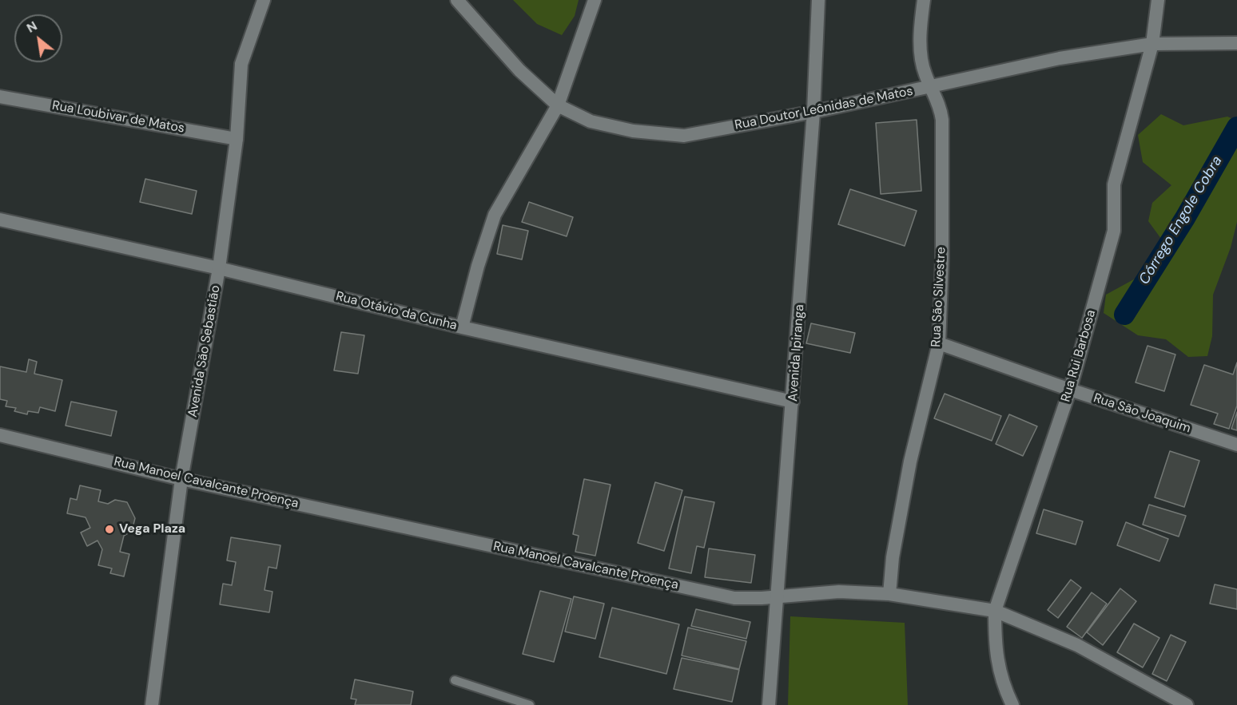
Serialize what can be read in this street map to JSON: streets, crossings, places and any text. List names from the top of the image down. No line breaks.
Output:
{"streets":{"street":["Rua Doutor Leônidas de Matos","Rua Loubivar de Matos","Rua São Silvestre","Rua Otávio da Cunha","Avenida São Sebastião","Avenida Ipiranga","Rua Rui Barbosa","Rua São Joaquim","Rua Manoel Cavalcante Proença"]},"crossings":[["Rua Doutor Leônidas de Matos","Rua São Silvestre"],["Rua Doutor Leônidas de Matos","Avenida Ipiranga"],["Rua Doutor Leônidas de Matos","Rua Rui Barbosa"],["Rua Loubivar de Matos","Avenida São Sebastião"],["Rua São Silvestre","Rua São Joaquim"],["Rua São Silvestre","Rua Manoel Cavalcante Proença"],["Rua Otávio da Cunha","Avenida São Sebastião"],["Rua Otávio da Cunha","Avenida Ipiranga"],["Avenida São Sebastião","Rua Manoel Cavalcante Proença"],["Avenida Ipiranga","Rua Manoel Cavalcante Proença"],["Rua Rui Barbosa","Rua São Joaquim"],["Rua Rui Barbosa","Rua Manoel Cavalcante Proença"]],"water":["Córrego Engole Cobra"],"places":["Vega Plaza"],"north":"top left"}
